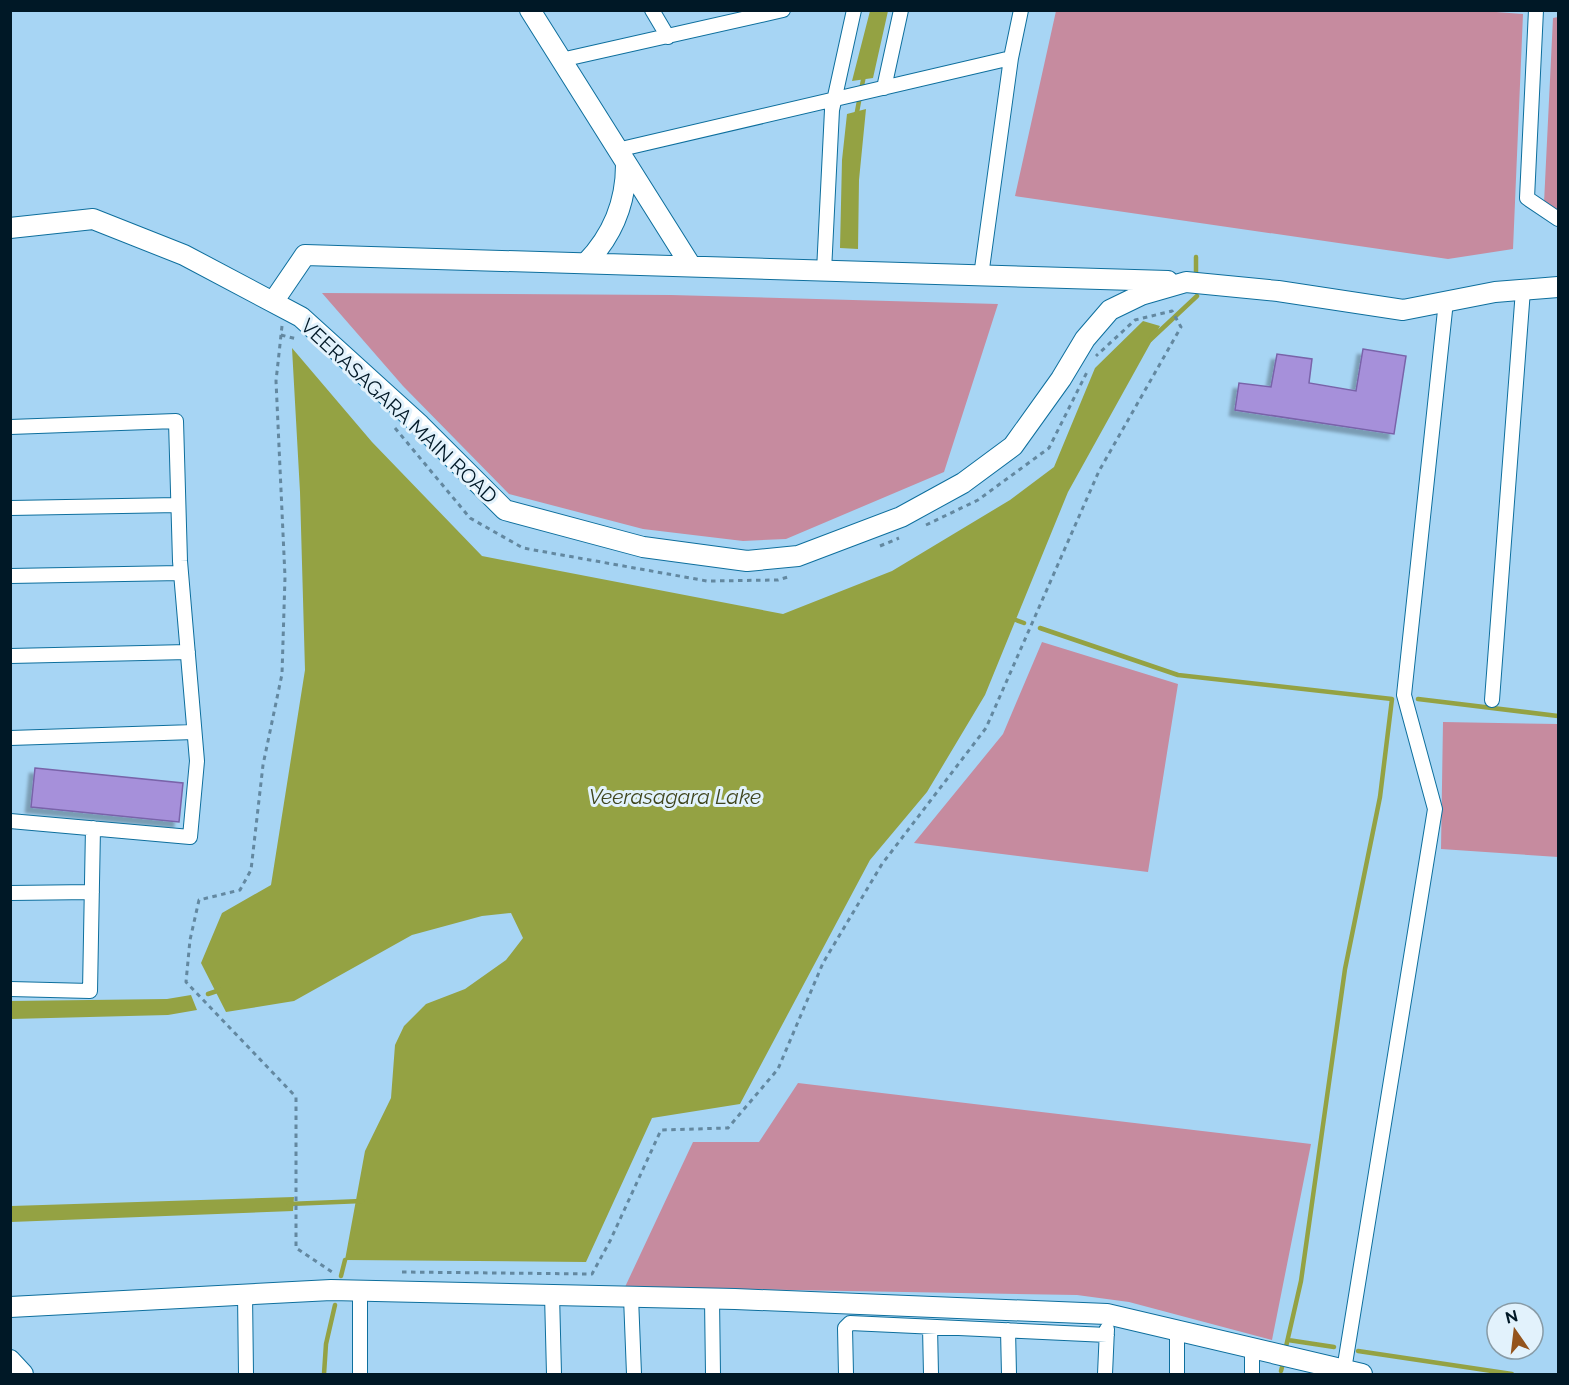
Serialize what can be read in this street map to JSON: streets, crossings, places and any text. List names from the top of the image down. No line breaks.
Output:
{"streets":{"street":["VEERASAGARA MAIN ROAD"]},"water":["Veerasagara Lake"],"north":"top"}
